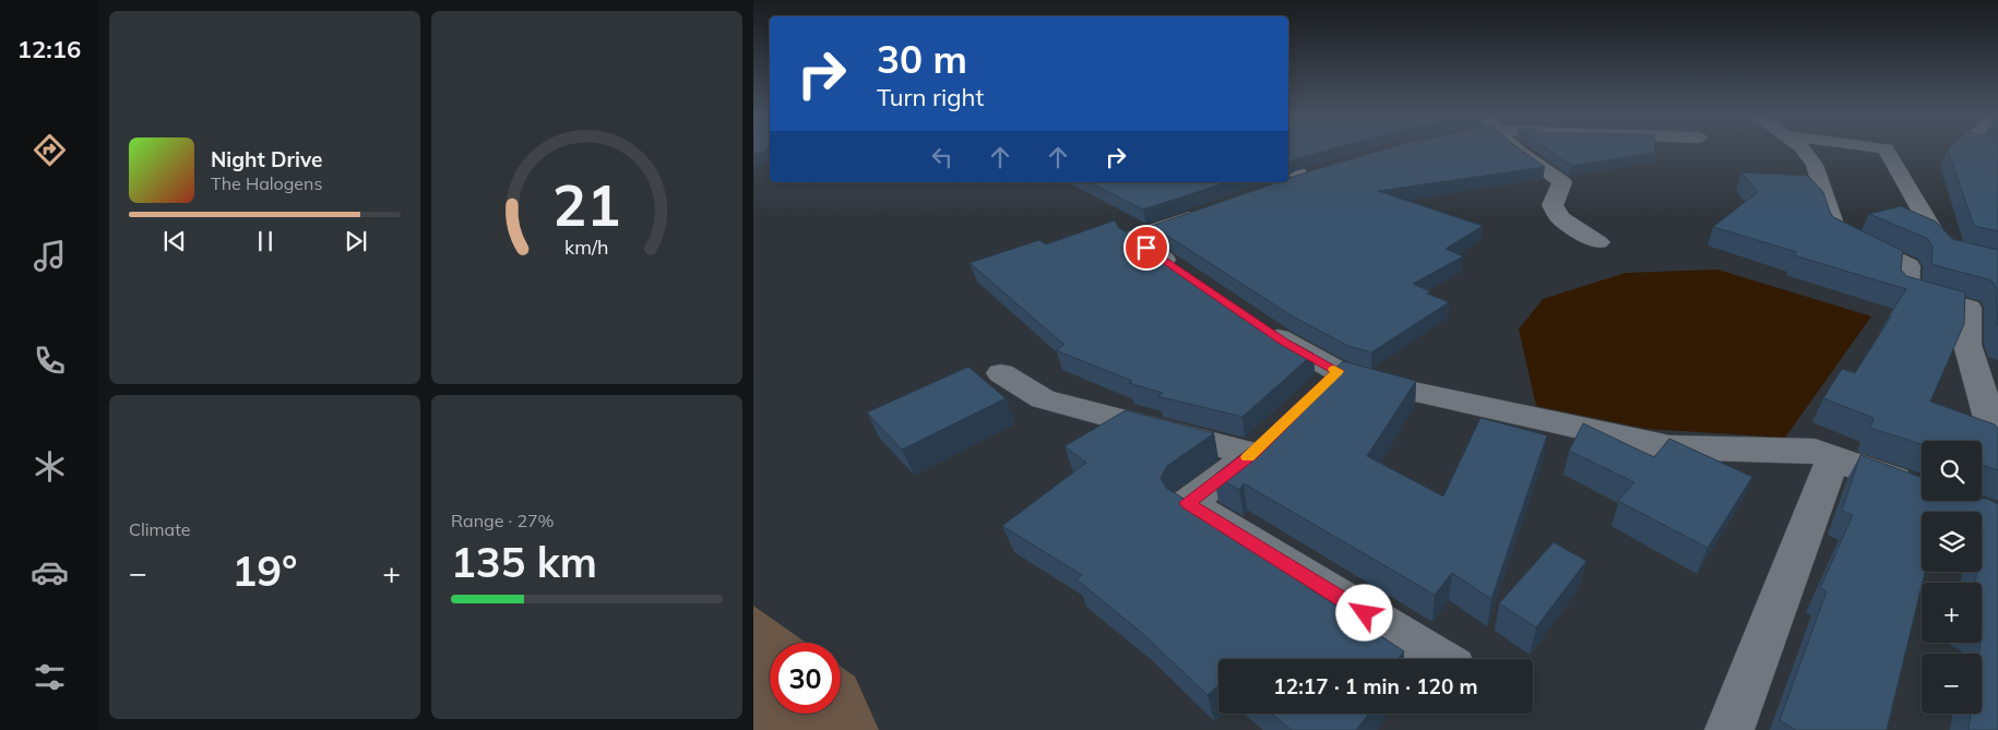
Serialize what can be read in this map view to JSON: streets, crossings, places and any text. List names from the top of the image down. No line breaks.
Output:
{"page":{"tabs":"12:16","turn":["30 m","Turn right"],"song":["Night Drive","The Halogens"],"tile":["Climate",["Range · 27%","135 km"]],"map_buttons":["+","−"],"heat":["−","19°","+"],"limit":"30","trip":"12:17 · 1 min · 120 m","gauge":["21","km/h"]}}
